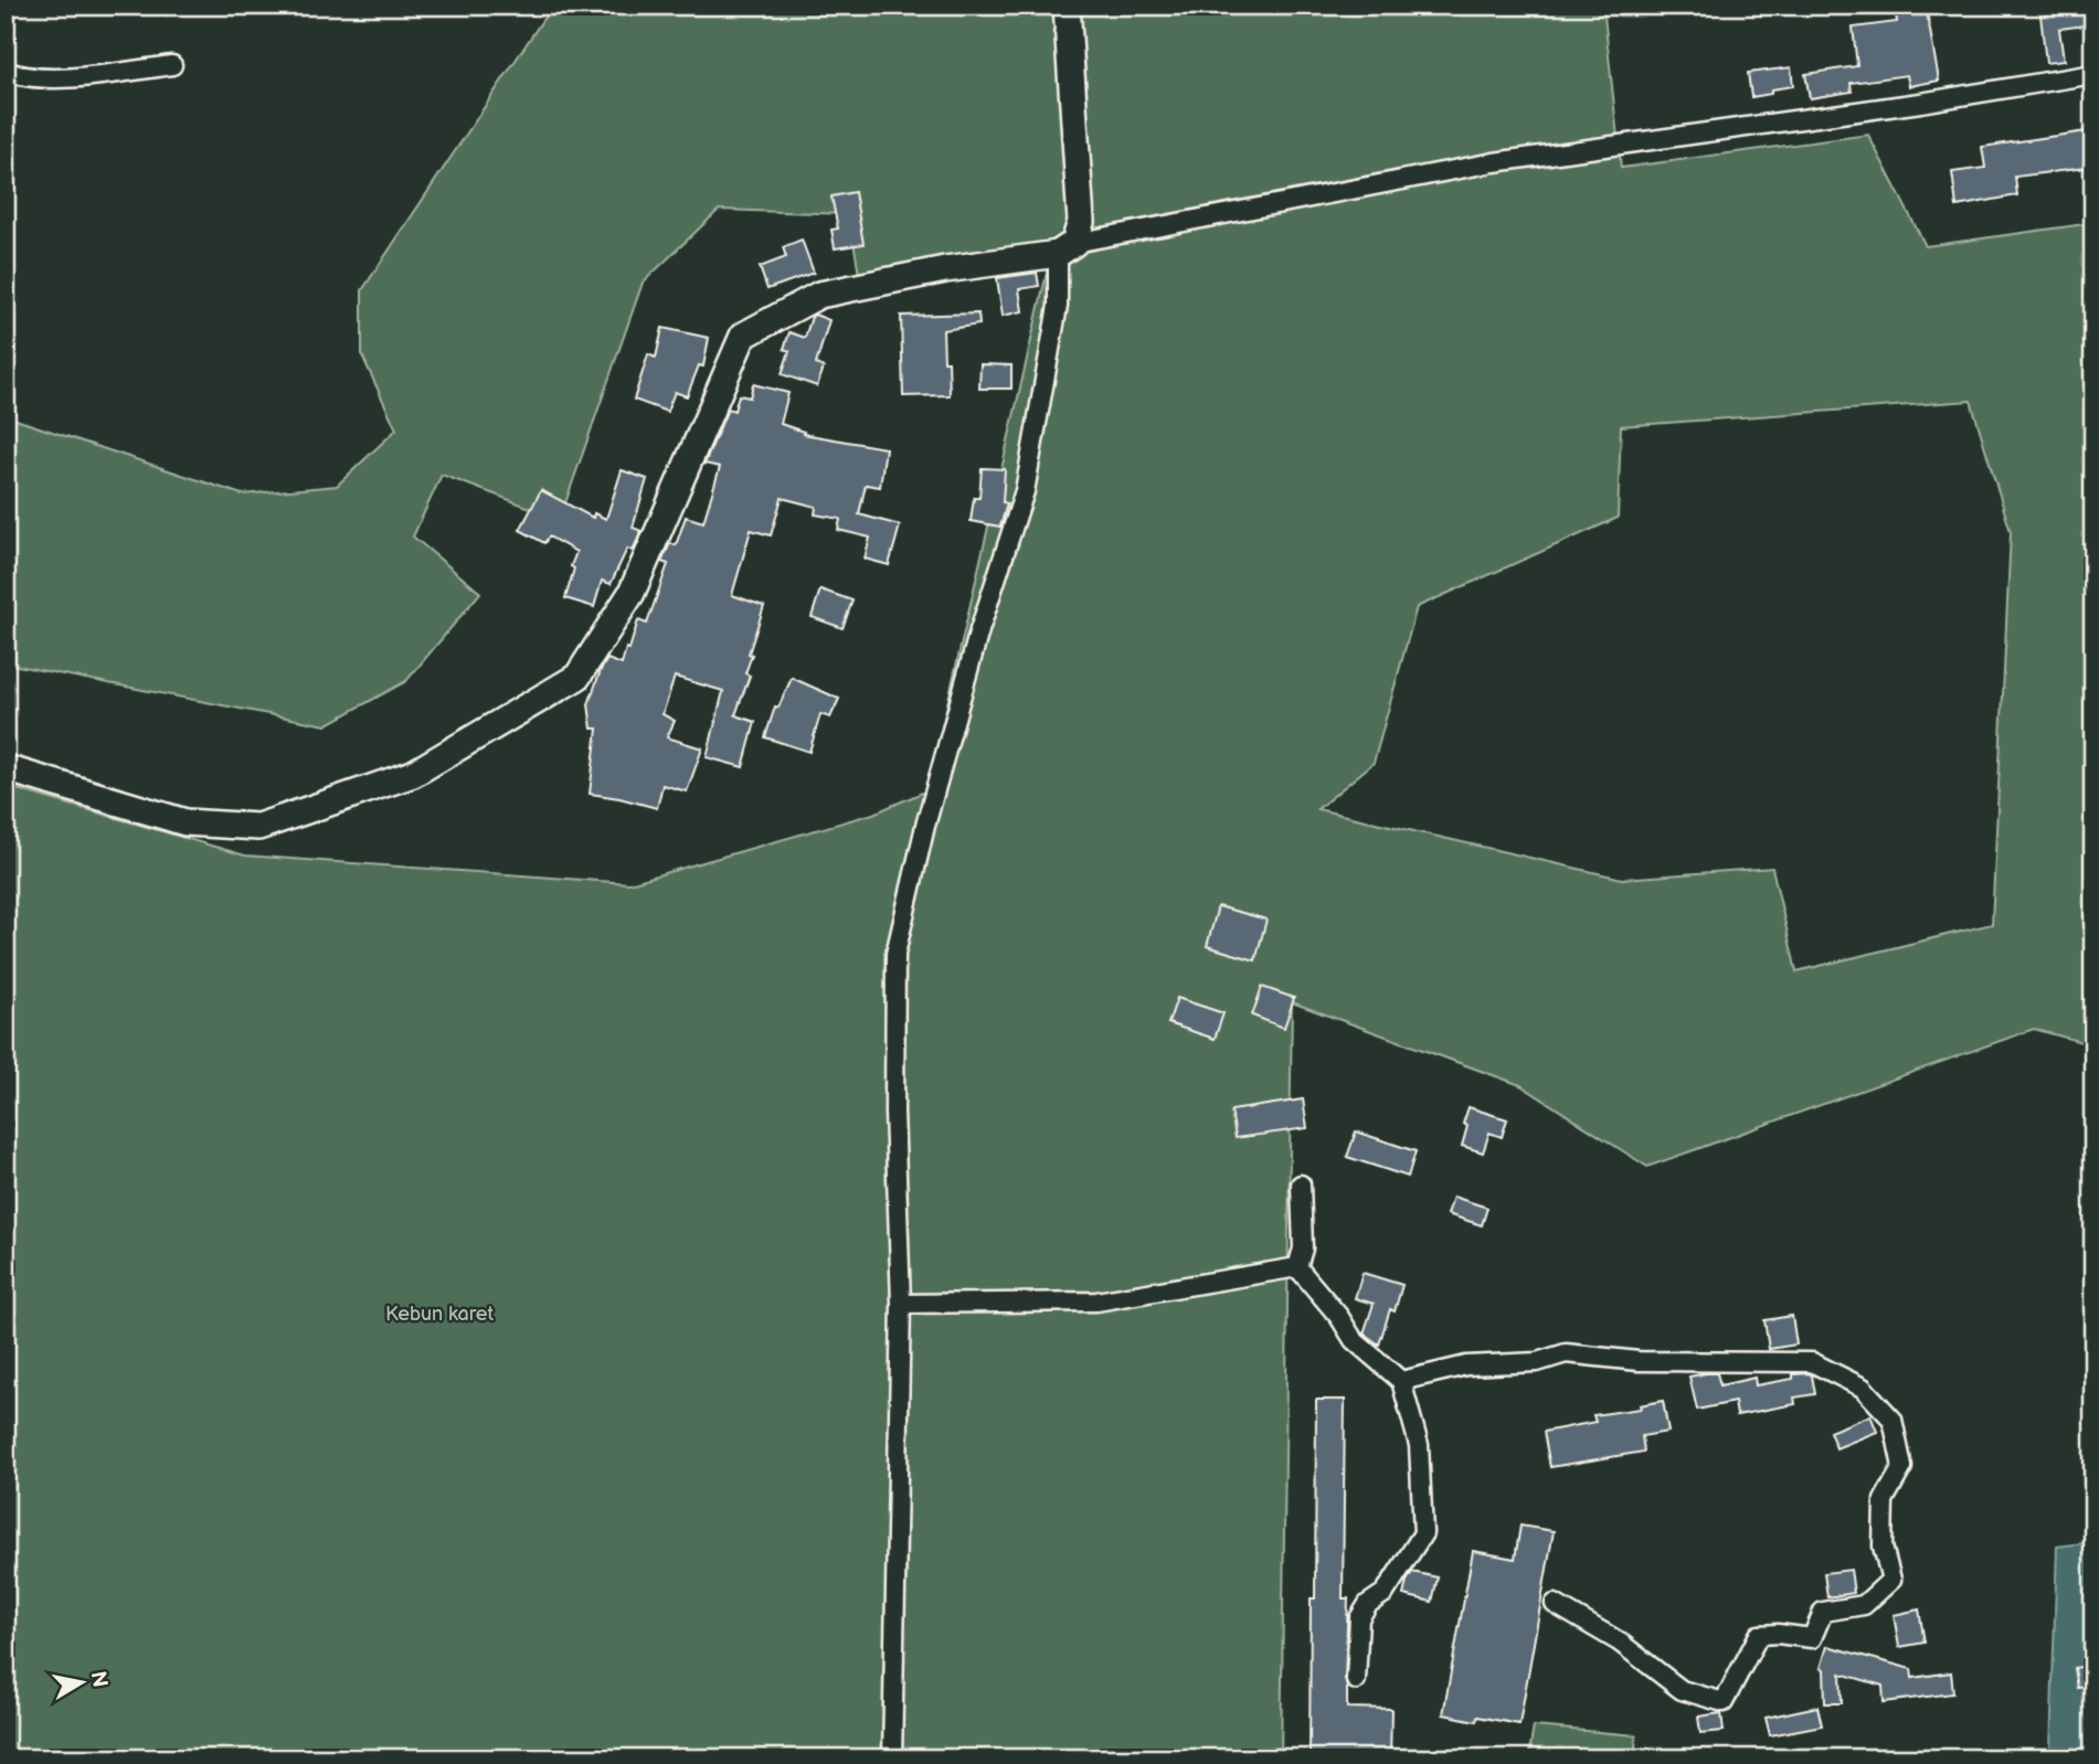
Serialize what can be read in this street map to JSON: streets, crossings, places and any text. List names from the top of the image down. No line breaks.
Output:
{"parks":["Kebun karet"],"north":"right"}
